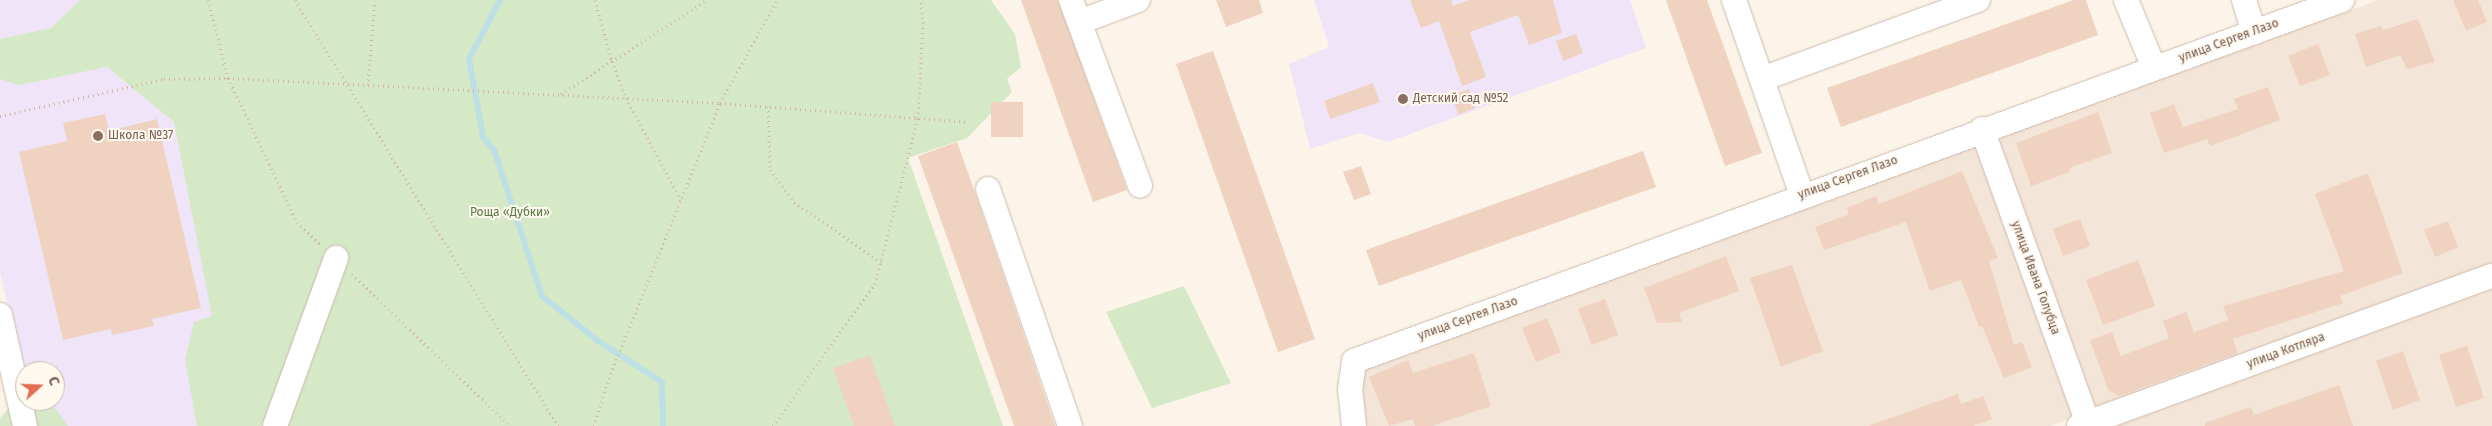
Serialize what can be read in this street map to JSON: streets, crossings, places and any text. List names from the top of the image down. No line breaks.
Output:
{"streets":{"street":["улица Сергея Лазо","улица Ивана Голубца","улица Котляра"]},"crossings":[["улица Сергея Лазо","улица Ивана Голубца"],["улица Ивана Голубца","улица Котляра"]],"parks":["Роща «Дубки»"],"places":["Детский сад №52","Школа №37"],"north":"right"}
